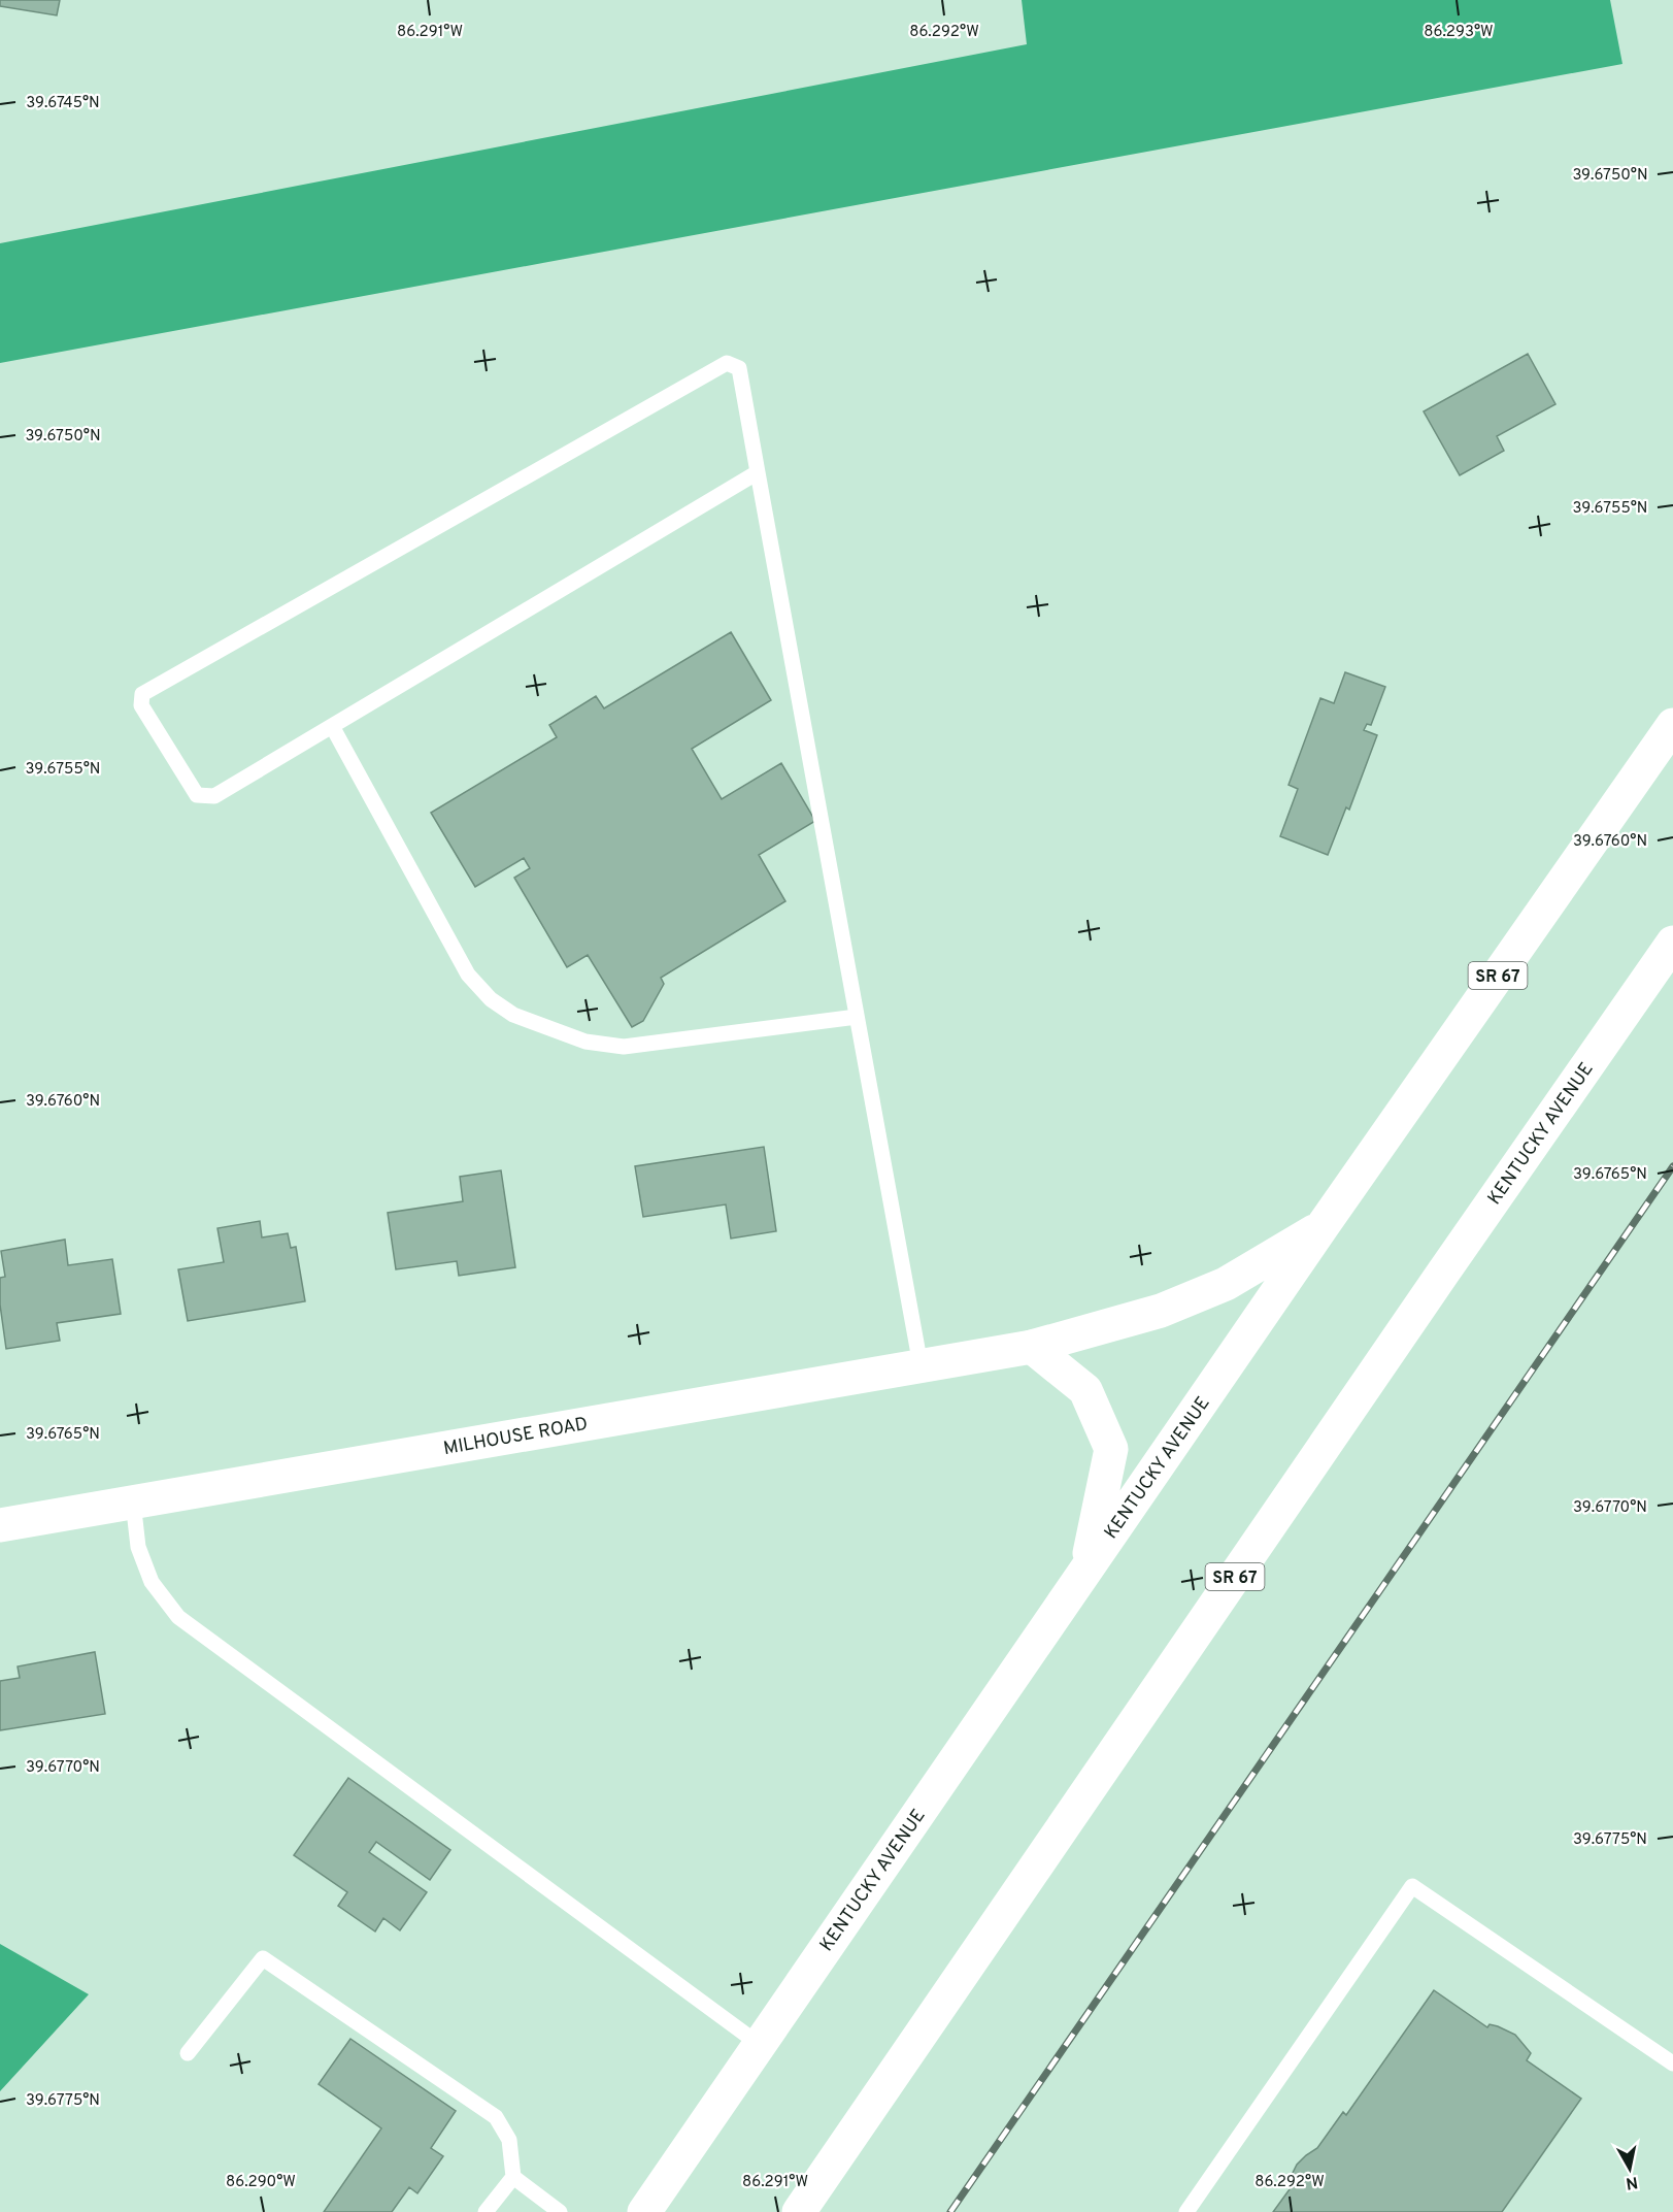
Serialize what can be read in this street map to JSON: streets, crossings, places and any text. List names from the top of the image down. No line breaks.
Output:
{"streets":{"main road":["SR 67","KENTUCKY AVENUE","MILHOUSE ROAD"]},"crossings":[["KENTUCKY AVENUE","MILHOUSE ROAD"]],"north":"bottom","coordinates":["86.293°W","86.291°W","86.292°W","39.6745°N","39.6750°N","39.6755°N","39.6760°N","39.6765°N","39.6770°N","39.6775°N","86.290°W"]}
